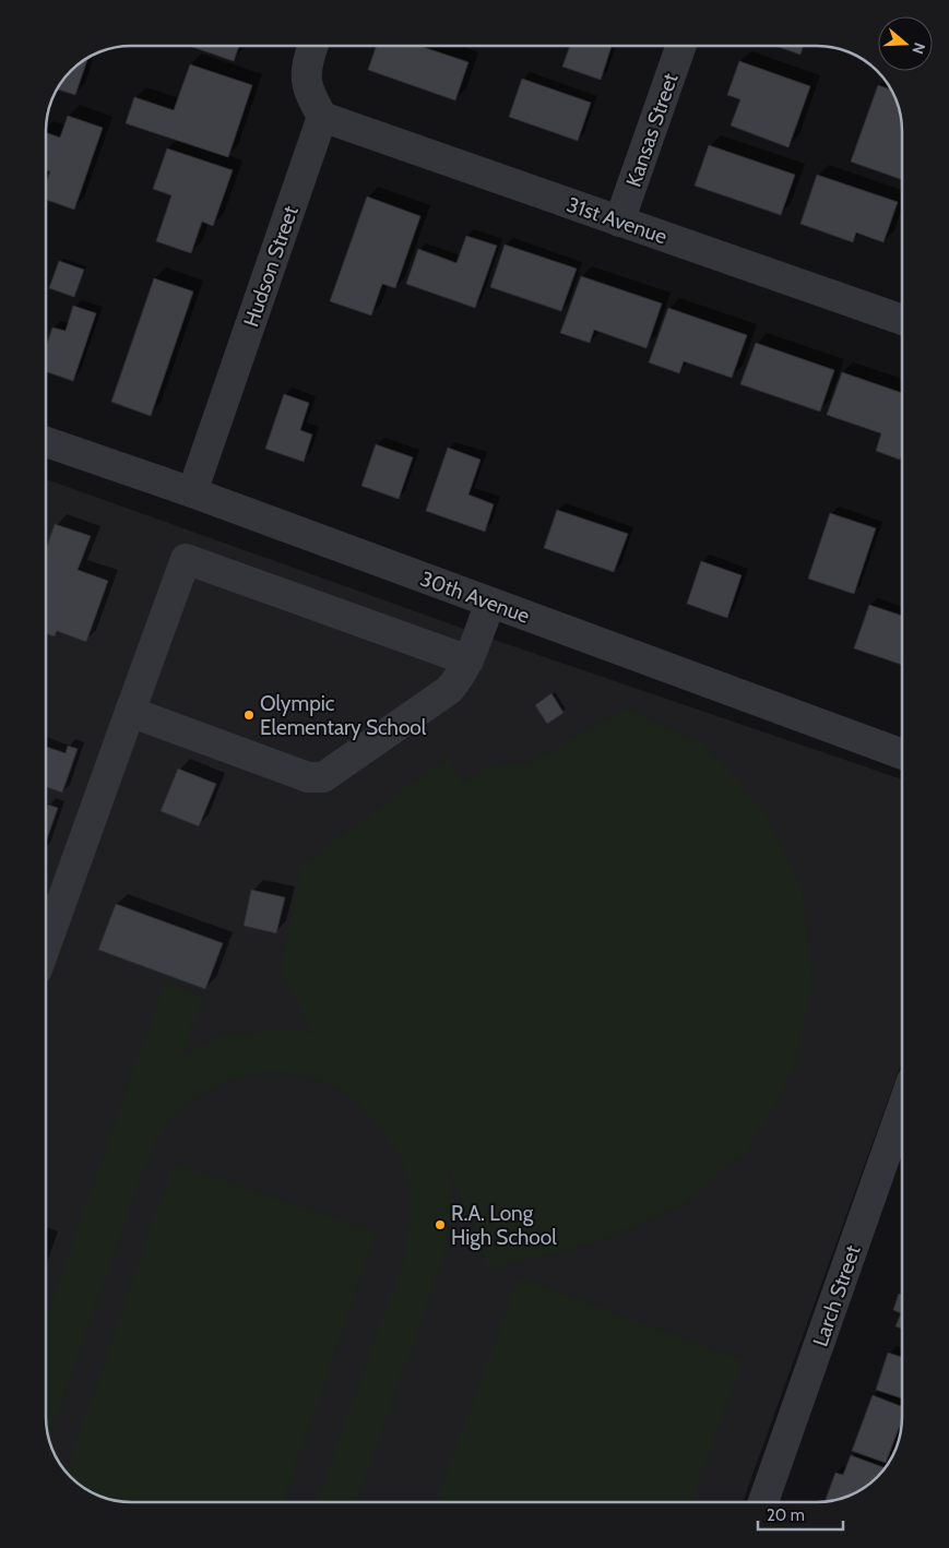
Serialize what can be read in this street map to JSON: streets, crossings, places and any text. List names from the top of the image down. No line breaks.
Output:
{"streets":{"street":["Kansas Street","31st Avenue","Hudson Street","30th Avenue","Larch Street"]},"crossings":[["Kansas Street","31st Avenue"],["31st Avenue","Hudson Street"],["Hudson Street","30th Avenue"]],"places":["Olympic Elementary School","R.A. Long High School"],"scale_bar":"20 m","north":"right"}
